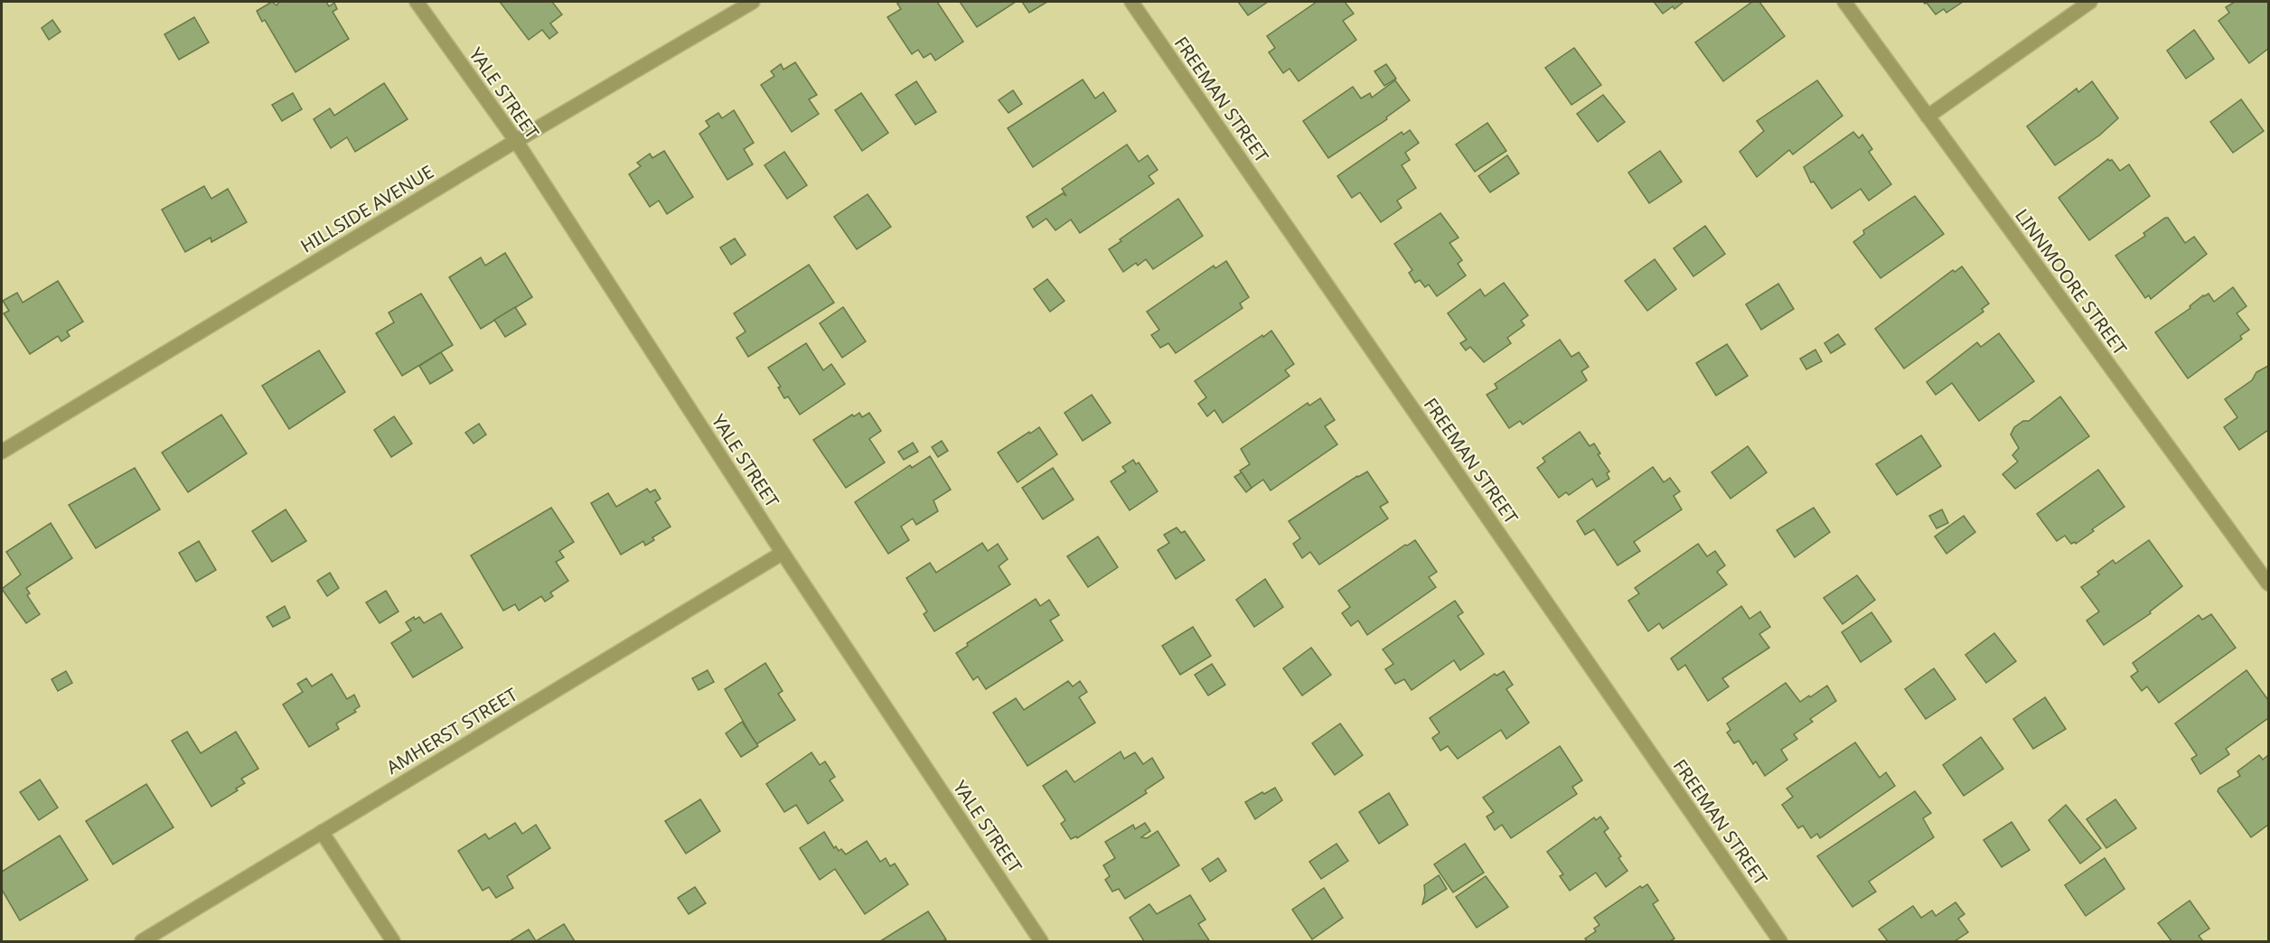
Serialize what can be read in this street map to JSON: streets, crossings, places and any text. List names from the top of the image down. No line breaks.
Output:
{"streets":{"street":["YALE STREET","FREEMAN STREET","HILLSIDE AVENUE","LINNMOORE STREET","AMHERST STREET"]},"crossings":[["YALE STREET","HILLSIDE AVENUE"],["YALE STREET","AMHERST STREET"]]}
